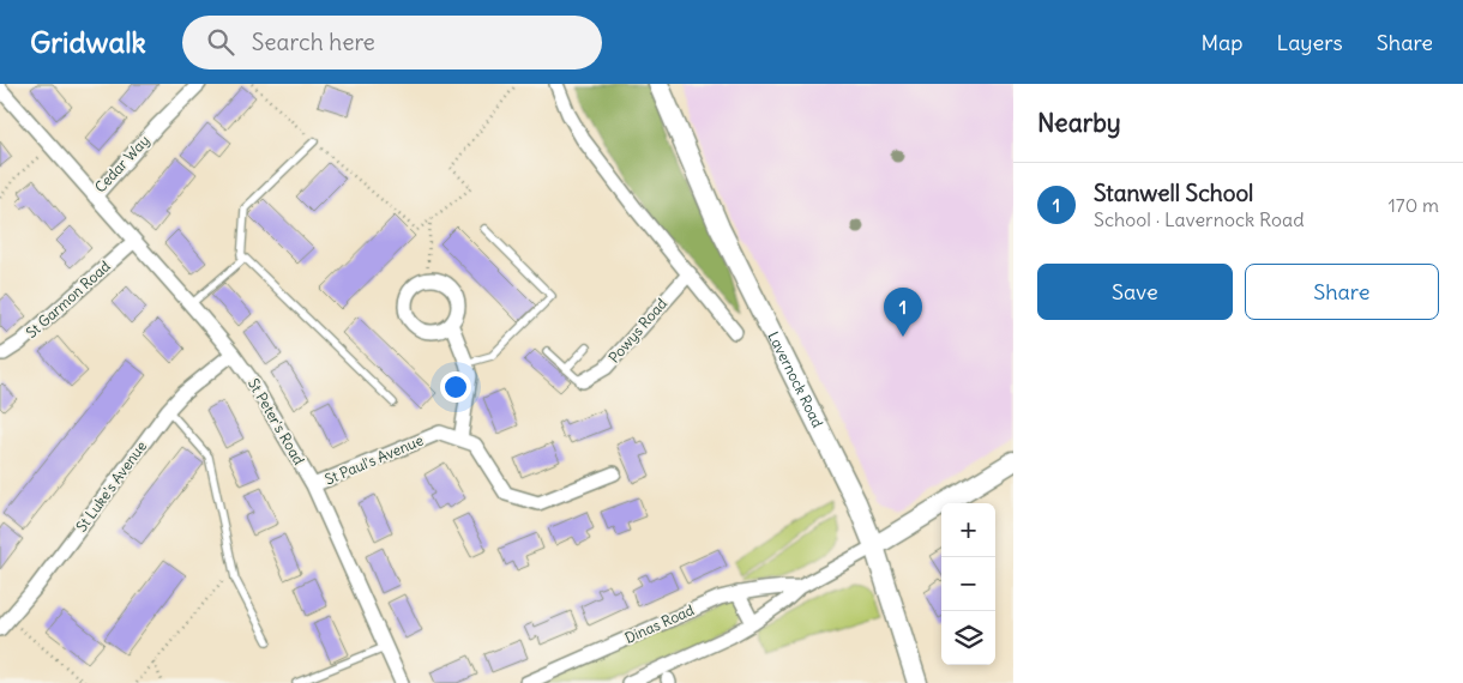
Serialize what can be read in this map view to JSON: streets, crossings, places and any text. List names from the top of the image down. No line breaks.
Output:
{"streets":{"main road":["Lavernock Road"],"street":["Cedar Way","St Garmon Road","Powys Road","St Peter's Road","St Paul's Avenue","St Luke's Avenue","Dinas Road"]},"crossings":[["Cedar Way","St Peter's Road"],["St Garmon Road","St Peter's Road"],["Lavernock Road","Dinas Road"],["St Peter's Road","St Paul's Avenue"],["St Peter's Road","St Luke's Avenue"]],"page":{"header":"Gridwalk","search":"Search here","nav":["Map","Layers","Share"],"heading":"Nearby","list":[{"mark":"1","name":"Stanwell School","note":"School · Lavernock Road","value":"170 m"}],"buttons":["Save","Share"],"pins":"1","map_buttons":["+","−"]}}
